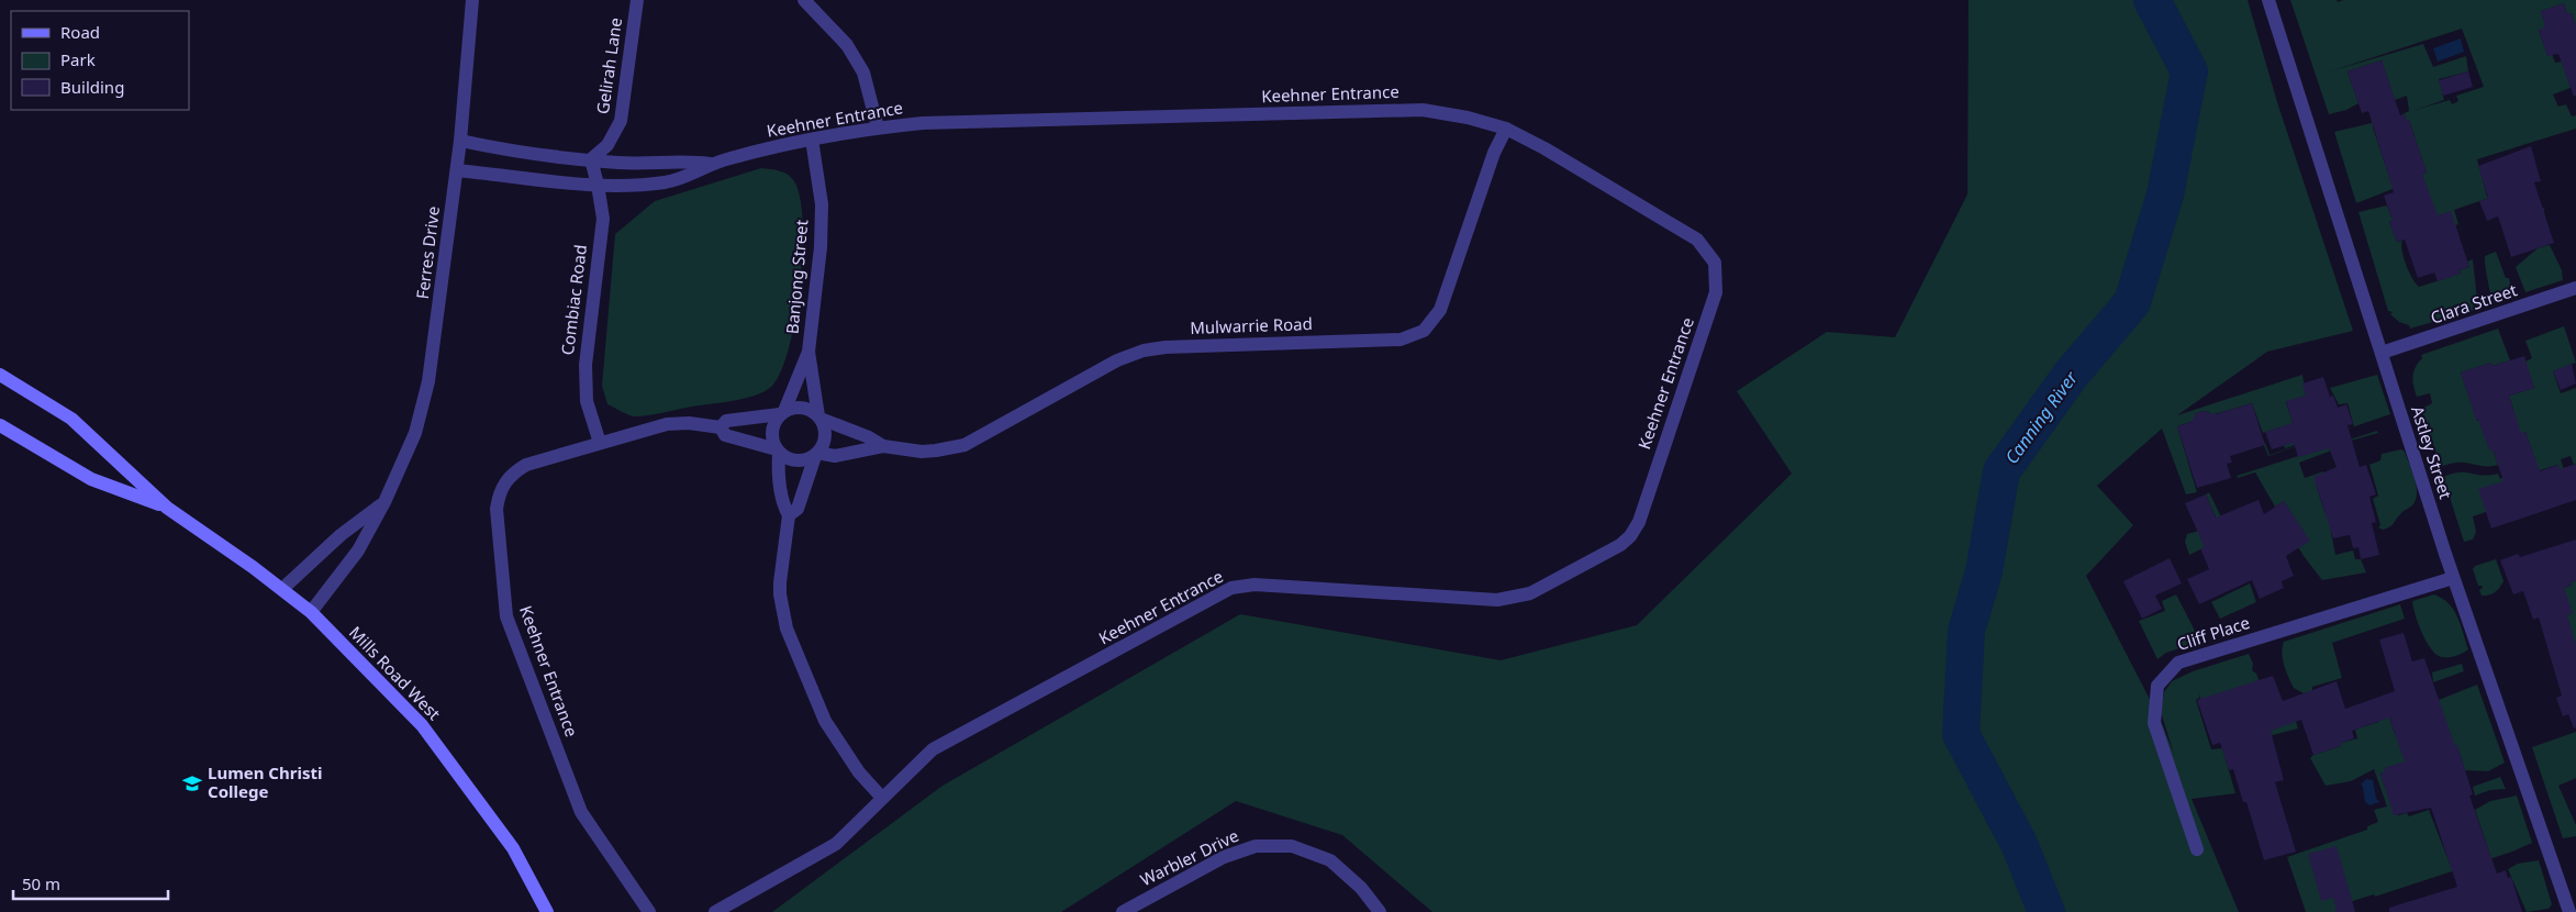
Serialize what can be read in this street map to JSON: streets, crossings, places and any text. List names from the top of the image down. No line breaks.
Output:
{"streets":{"main road":["Mills Road West"],"street":["Gelirah Lane","Keehner Entrance","Ferres Drive","Banjong Street","Combiac Road","Clara Street","Mulwarrie Road","Astley Street","Cliff Place","Warbler Drive"]},"crossings":[["Gelirah Lane","Keehner Entrance"],["Gelirah Lane","Combiac Road"],["Keehner Entrance","Ferres Drive"],["Keehner Entrance","Banjong Street"],["Keehner Entrance","Combiac Road"],["Keehner Entrance","Mulwarrie Road"],["Ferres Drive","Mills Road West"],["Banjong Street","Mulwarrie Road"],["Clara Street","Astley Street"],["Astley Street","Cliff Place"]],"water":["Canning River"],"places":{"school or university":["Lumen Christi College"]},"legend":["Road","Park","Building"],"scale_bar":"50 m"}
